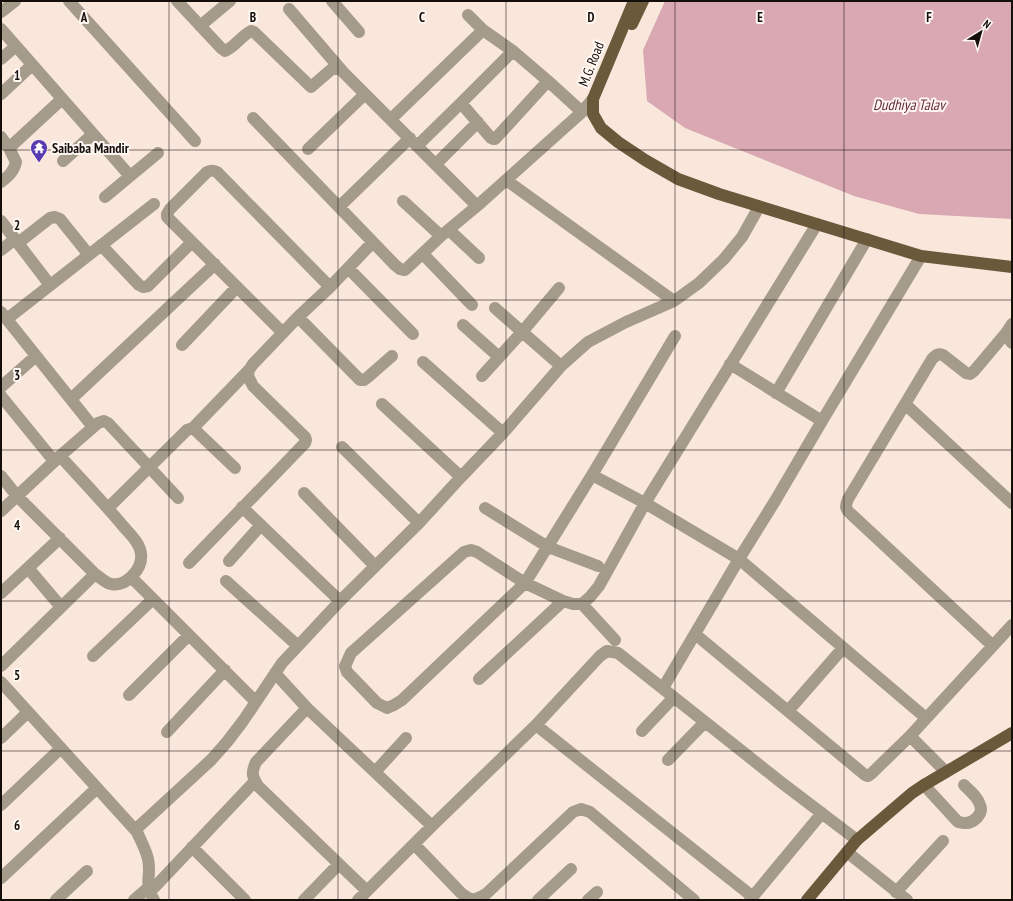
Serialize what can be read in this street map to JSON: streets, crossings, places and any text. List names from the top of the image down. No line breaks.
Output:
{"streets":{"main road":["M.G. Road"]},"water":["Dudhiya Talav"],"places":{"temple":["Saibaba Mandir"]},"north":"top right","grid":{"columns":["A","B","C","D","E","F"],"rows":["1","2","3","4","5","6"]}}
